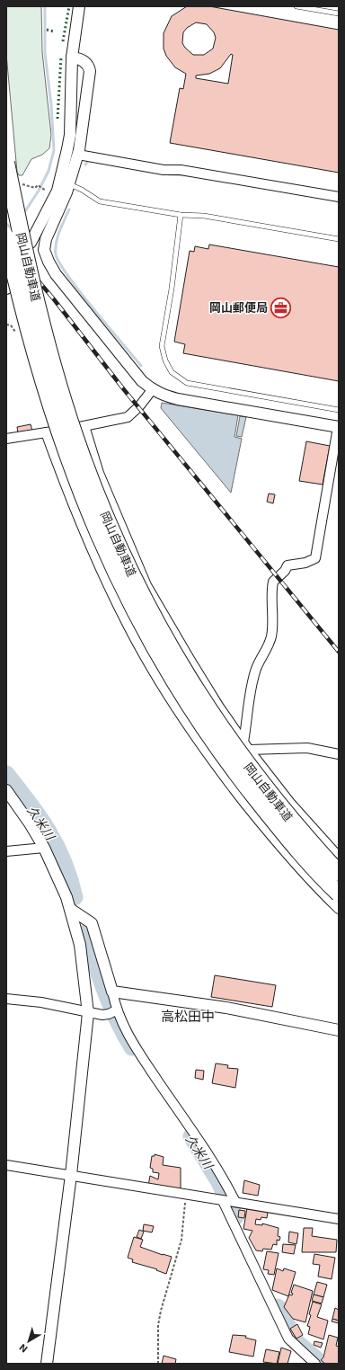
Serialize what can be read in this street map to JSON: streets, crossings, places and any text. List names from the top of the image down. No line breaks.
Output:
{"streets":{"highway":["岡山自動車道"]},"districts":["高松田中"],"water":["久米川"],"places":{"office":["岡山郵便局"]},"north":"bottom left"}
